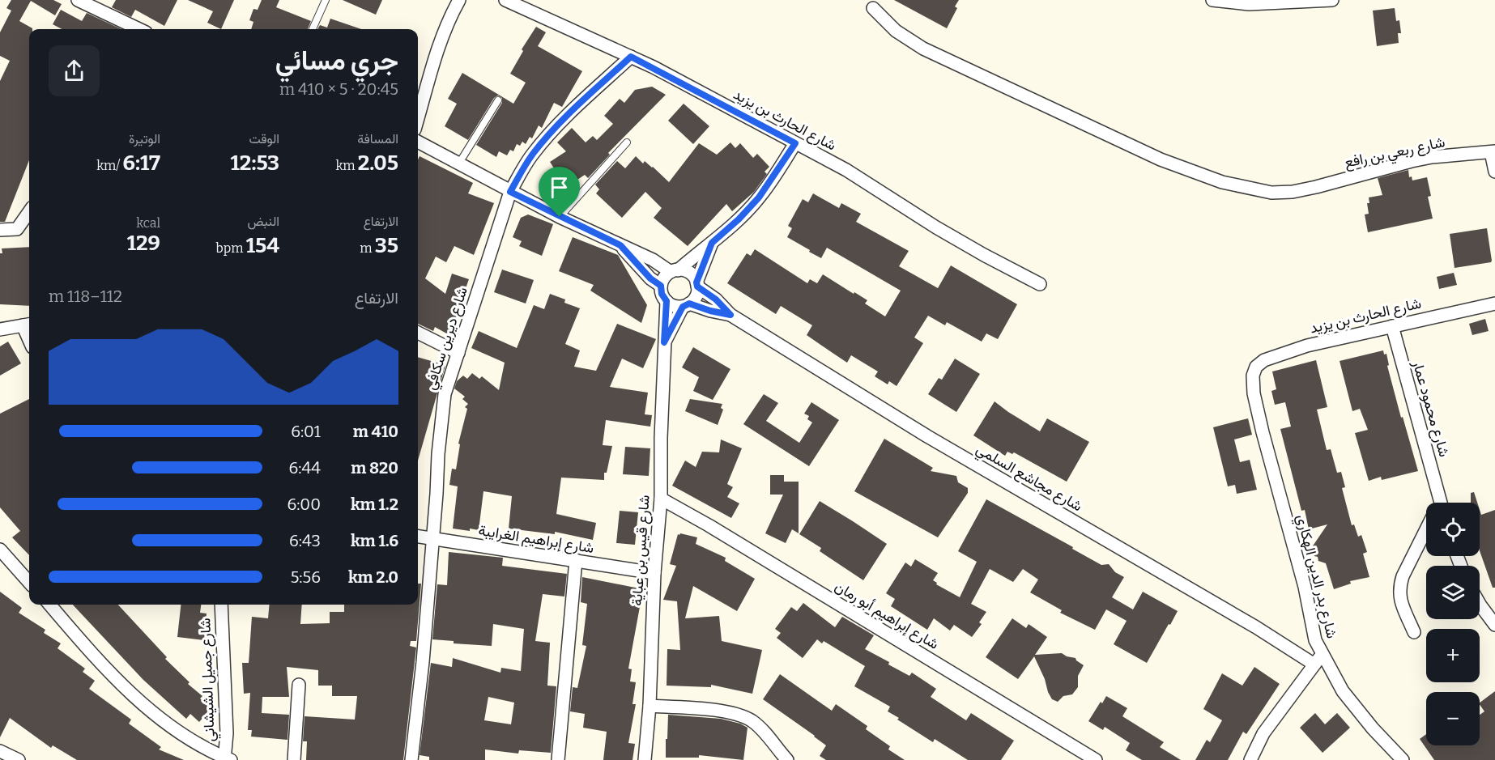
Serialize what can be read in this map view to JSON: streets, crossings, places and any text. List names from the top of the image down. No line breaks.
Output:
{"streets":{"street":["شارع الحارث بن يزيد","شارع ربعي بن رافع","شارع ديرين سكافي","شارع محمود عمار","شارع مجاشع السلمي","شارع إبراهيم الغرايبة","شارع قيس بن عباية","شارع بدر الدين الهكاري","شارع إبراهيم أبو رمان","شارع جميل الشيشاني"]},"crossings":[["شارع الحارث بن يزيد","شارع ديرين سكافي"],["شارع الحارث بن يزيد","شارع محمود عمار"],["شارع الحارث بن يزيد","شارع بدر الدين الهكاري"],["شارع ديرين سكافي","شارع إبراهيم الغرايبة"],["شارع مجاشع السلمي","شارع قيس بن عباية"],["شارع مجاشع السلمي","شارع بدر الدين الهكاري"],["شارع إبراهيم الغرايبة","شارع قيس بن عباية"],["شارع قيس بن عباية","شارع إبراهيم أبو رمان"]],"page":{"heading":["جري مسائي","20:45 · 5 × 410 m"],"stats":[["المسافة","2.05 km"],["الوقت","12:53"],["الوتيرة","6:17 /km"],["الارتفاع","35 m"],["النبض","154 bpm"],["kcal","129"]],"chart":["الارتفاع","112–118 m"],"list":[{"name":"410 m","note":"6:01"},{"name":"820 m","note":"6:44"},{"name":"1.2 km","note":"6:00"},{"name":"1.6 km","note":"6:43"},{"name":"2.0 km","note":"5:56"}],"map_buttons":["+","−"]}}
